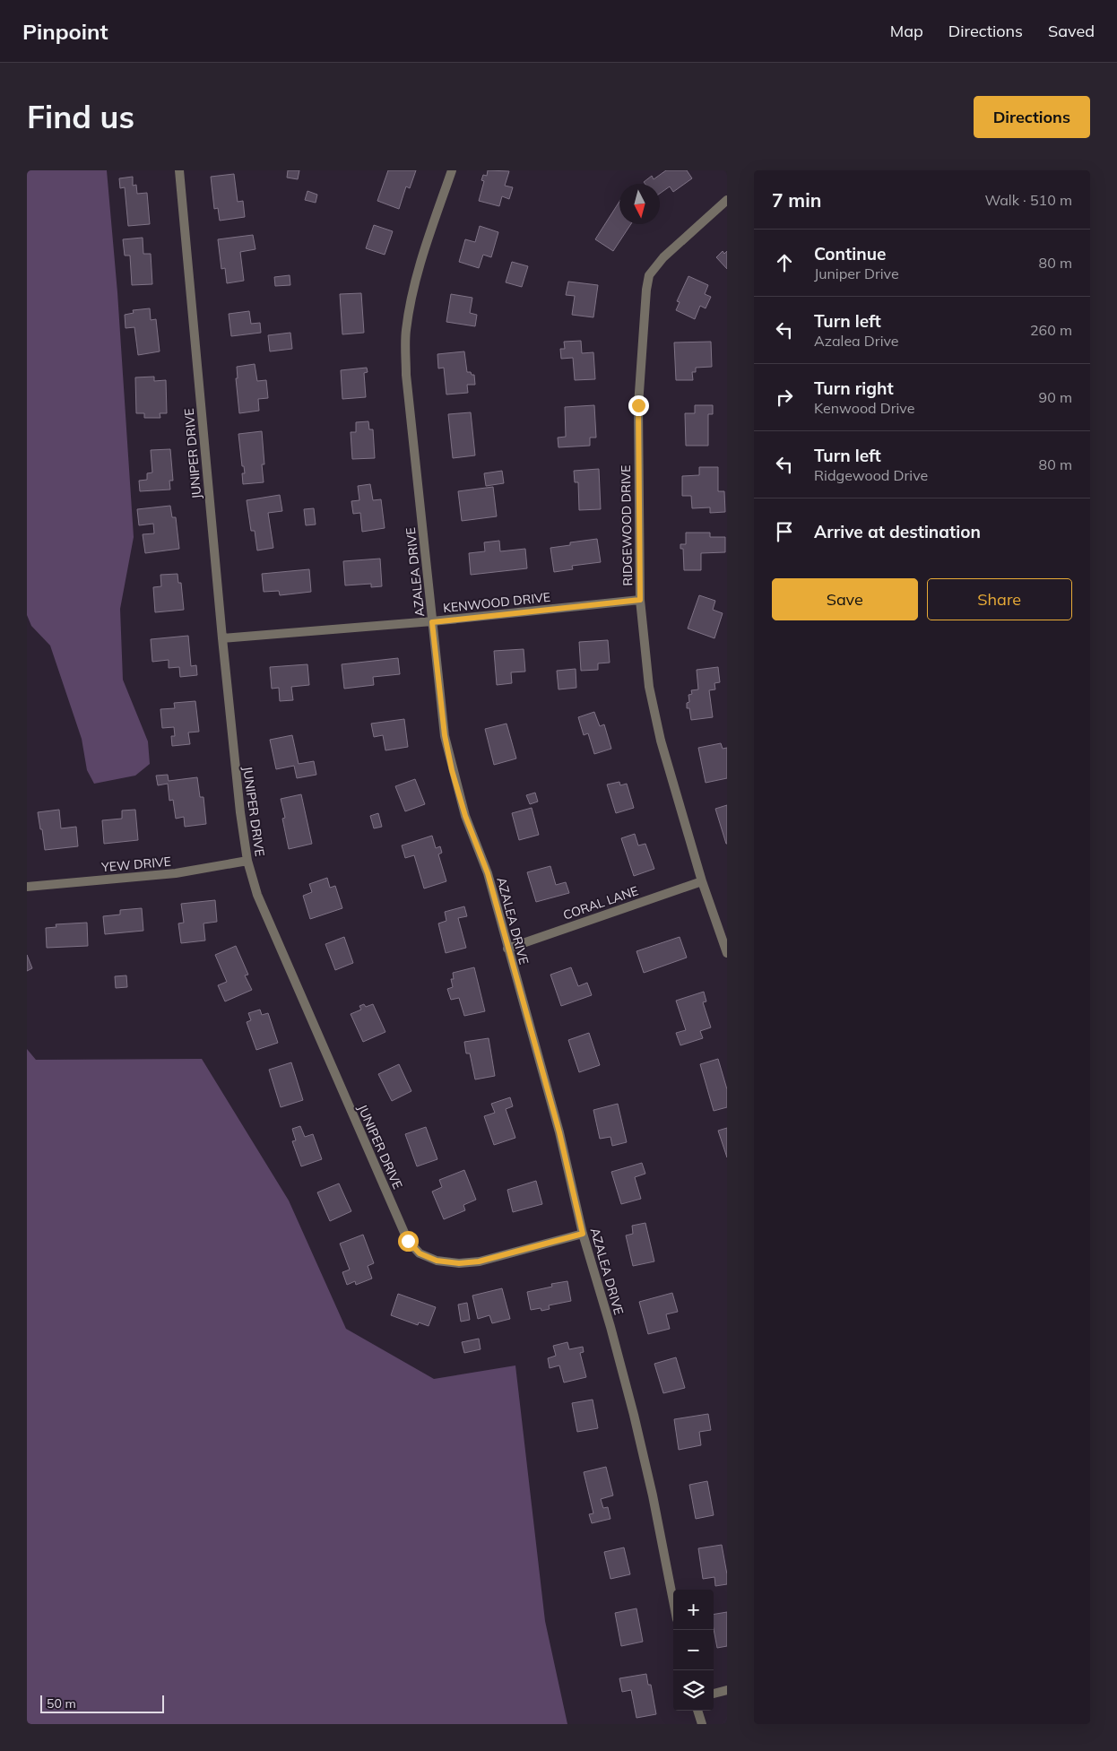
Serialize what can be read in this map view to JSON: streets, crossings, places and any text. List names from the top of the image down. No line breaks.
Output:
{"streets":{"street":["JUNIPER DRIVE","RIDGEWOOD DRIVE","AZALEA DRIVE","KENWOOD DRIVE","YEW DRIVE","CORAL LANE"]},"crossings":[["JUNIPER DRIVE","AZALEA DRIVE"],["JUNIPER DRIVE","KENWOOD DRIVE"],["JUNIPER DRIVE","YEW DRIVE"],["RIDGEWOOD DRIVE","KENWOOD DRIVE"],["RIDGEWOOD DRIVE","CORAL LANE"],["AZALEA DRIVE","KENWOOD DRIVE"],["AZALEA DRIVE","CORAL LANE"]],"scale_bar":"50 m","north":"bottom","page":{"header":"Pinpoint","nav":["Map","Directions","Saved"],"buttons":["Directions",["Save","Share"]],"title":"Find us","heading":["7 min","Walk · 510 m"],"list":[["Continue","Juniper Drive","80 m"],["Turn left","Azalea Drive","260 m"],["Turn right","Kenwood Drive","90 m"],["Turn left","Ridgewood Drive","80 m"],"Arrive at destination"],"map_buttons":["+","−"],"scale":"50 m"}}
